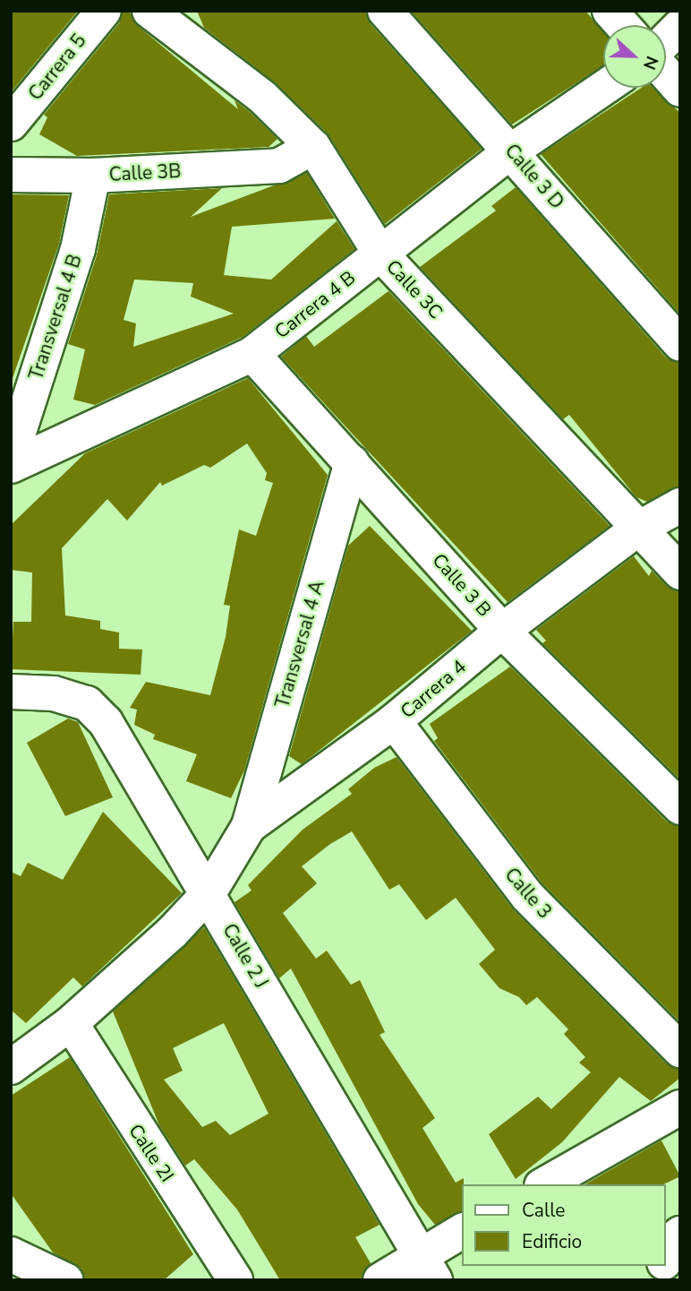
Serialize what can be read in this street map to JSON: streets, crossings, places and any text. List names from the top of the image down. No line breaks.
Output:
{"streets":{"street":["Carrera 5","Calle 3B","Calle 3 D","Calle 3C","Carrera 4 B","Transversal 4 B","Calle 3 B","Transversal 4 A","Carrera 4","Calle 3","Calle 2 J","Calle 2I"]},"crossings":[["Calle 3B","Calle 3C"],["Calle 3B","Transversal 4 B"],["Calle 3 D","Carrera 4 B"],["Calle 3C","Carrera 4 B"],["Calle 3C","Carrera 4"],["Carrera 4 B","Calle 3 B"],["Calle 3 B","Transversal 4 A"],["Calle 3 B","Carrera 4"],["Transversal 4 A","Carrera 4"],["Carrera 4","Calle 3"],["Carrera 4","Calle 2 J"],["Carrera 4","Calle 2I"]],"legend":["Calle","Edificio"],"north":"right"}
